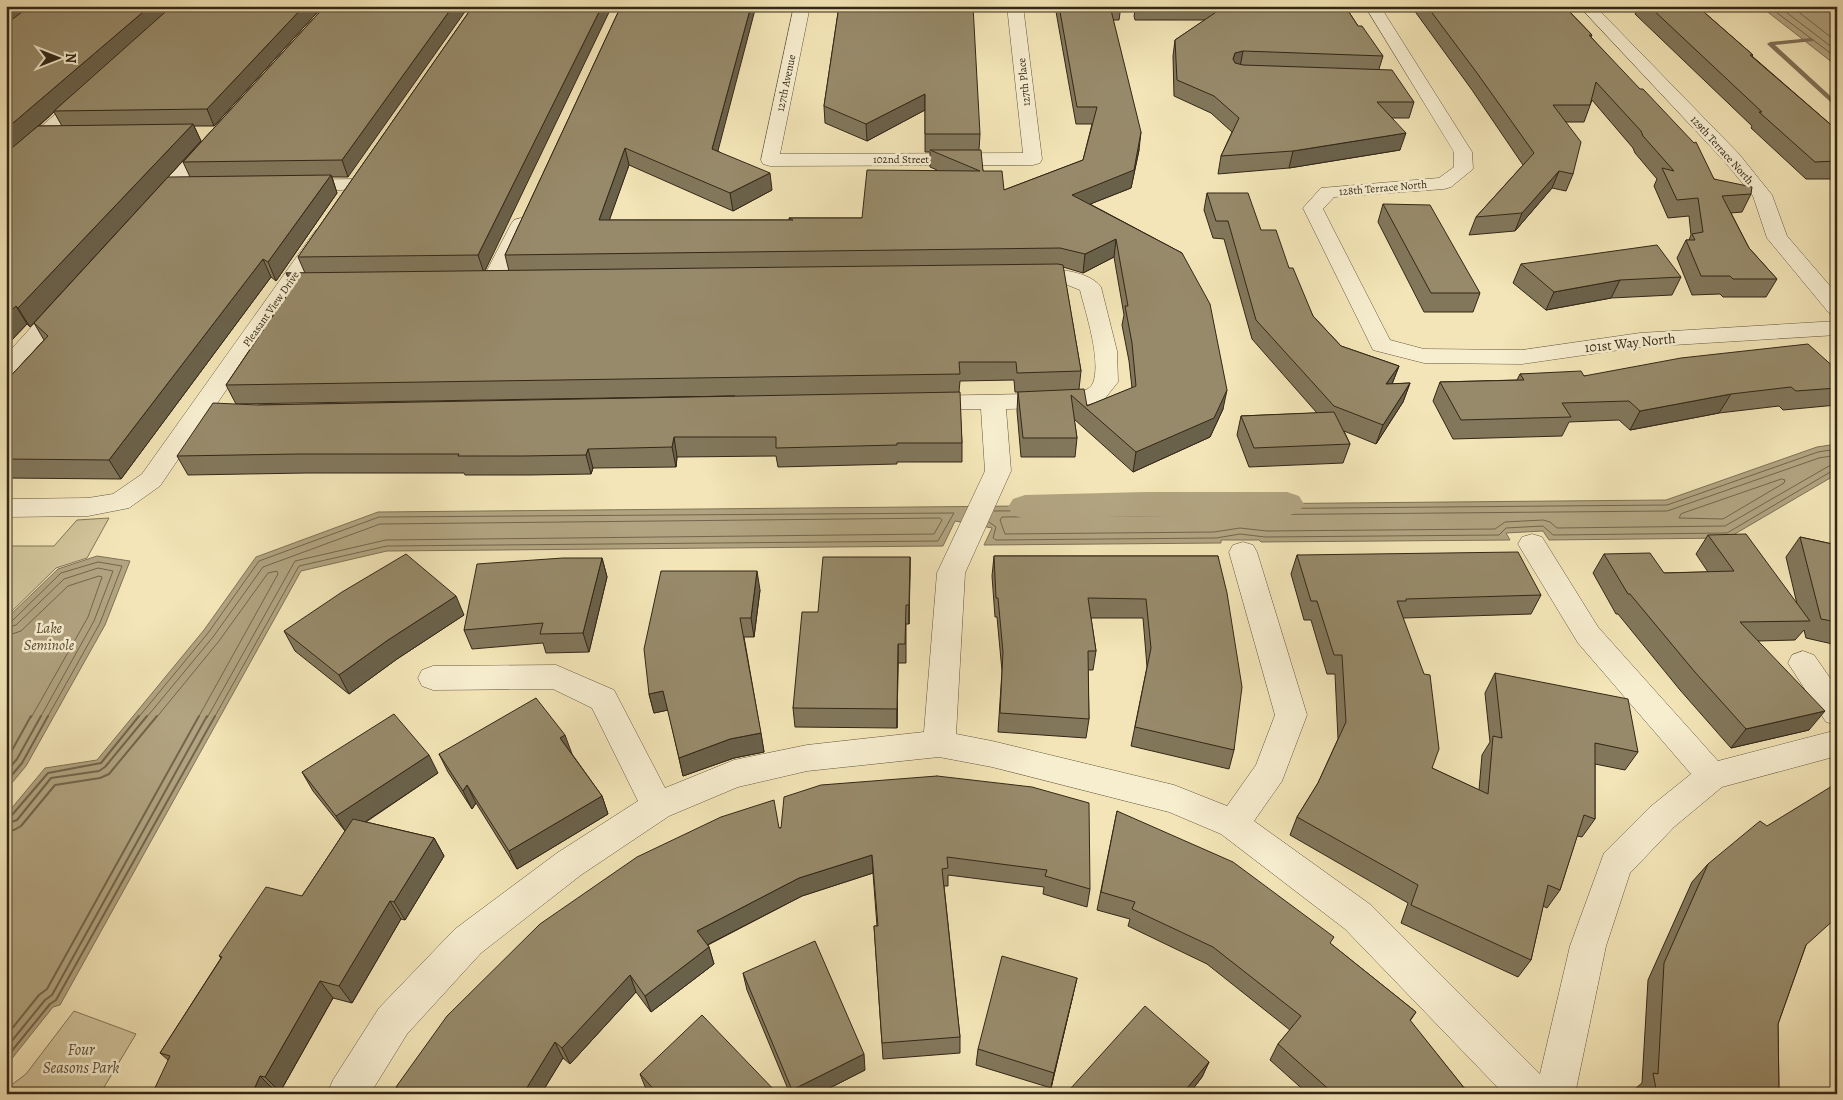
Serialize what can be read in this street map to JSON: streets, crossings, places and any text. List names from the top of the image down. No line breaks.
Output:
{"streets":{"street":["127th Place","127th Avenue","129th Terrace North","102nd Street","128th Terrace North","Pleasant View Drive","101st Way North"]},"crossings":[["127th Place","102nd Street"],["127th Avenue","102nd Street"],["128th Terrace North","101st Way North"]],"water":["Lake Seminole"],"parks":["Four Seasons Park"],"north":"right"}
